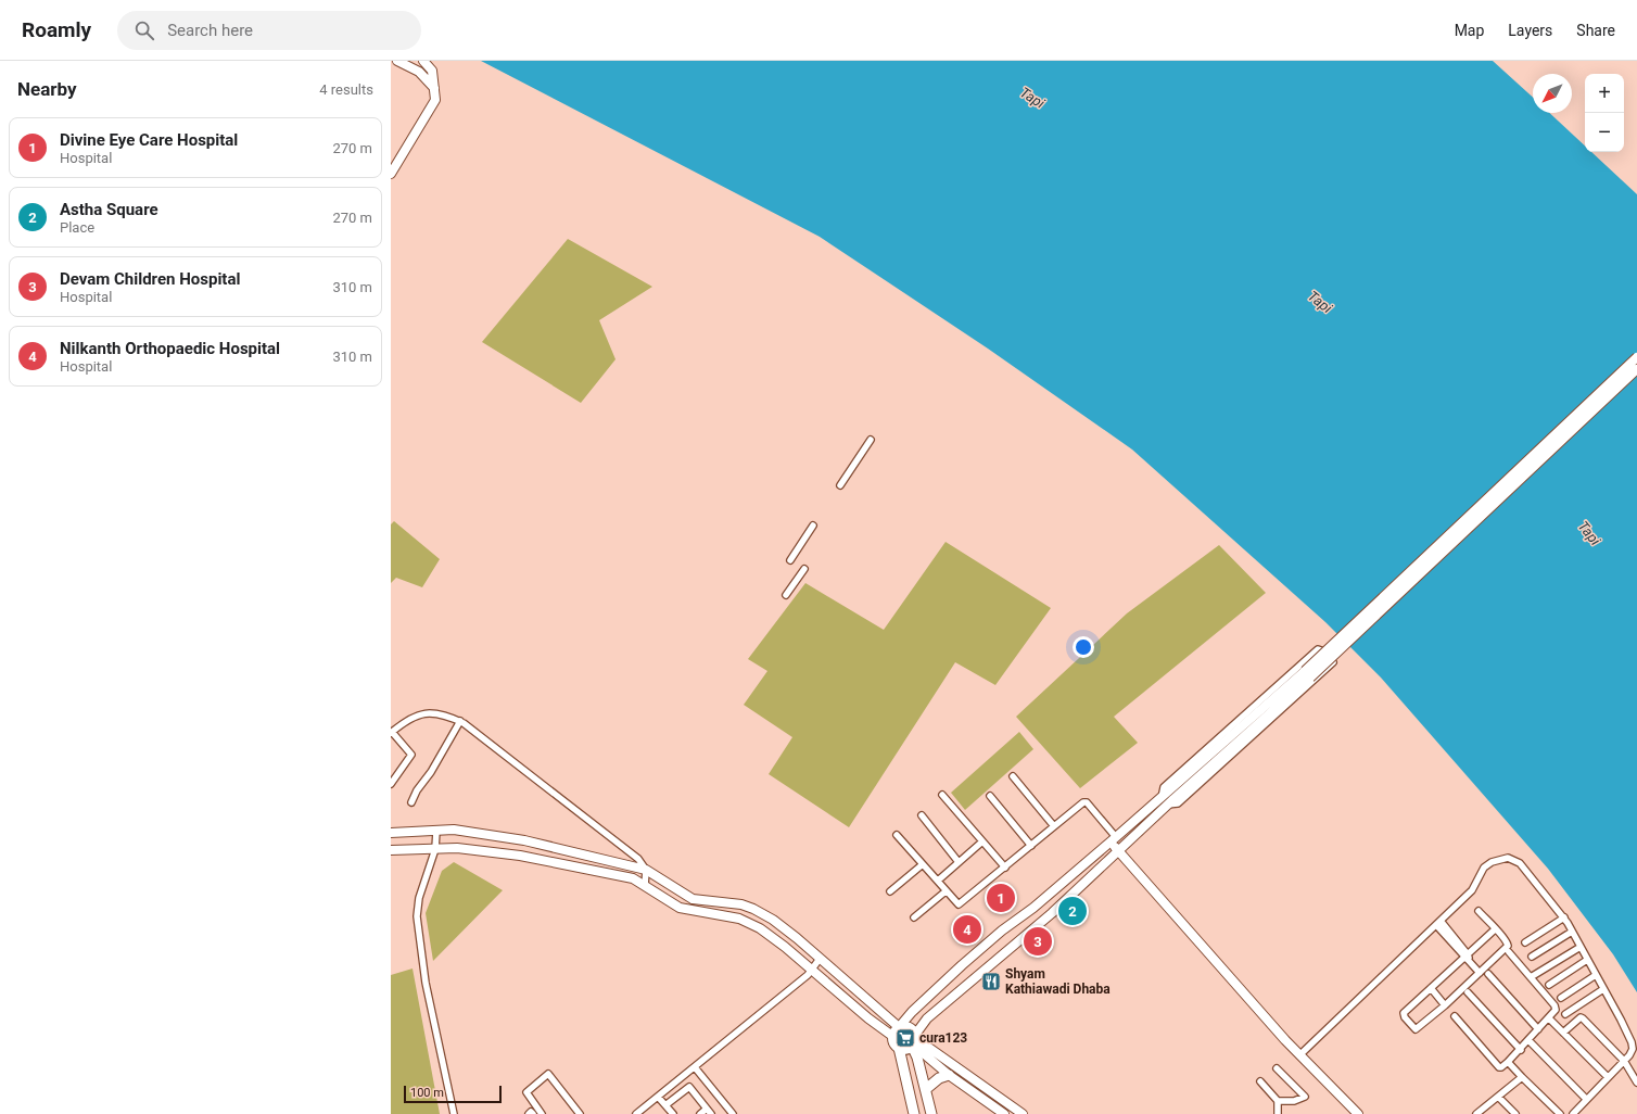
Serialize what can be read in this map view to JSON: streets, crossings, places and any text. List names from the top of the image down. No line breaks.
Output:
{"water":["Tapi"],"places":{"restaurant":["Shyam Kathiawadi Dhaba"],"supermarket":["cura123"]},"scale_bar":"100 m","north":"bottom left","page":{"header":"Roamly","search":"Search here","nav":["Map","Layers","Share"],"heading":["Nearby","4 results"],"map_buttons":["+","−"],"list":[{"mark":"1","name":"Divine Eye Care Hospital","note":"Hospital","value":"270 m"},{"mark":"2","name":"Astha Square","note":"Place","value":"270 m"},{"mark":"3","name":"Devam Children Hospital","note":"Hospital","value":"310 m"},{"mark":"4","name":"Nilkanth Orthopaedic Hospital","note":"Hospital","value":"310 m"}],"pins":["1","2","4","3"],"scale":"100 m"}}
